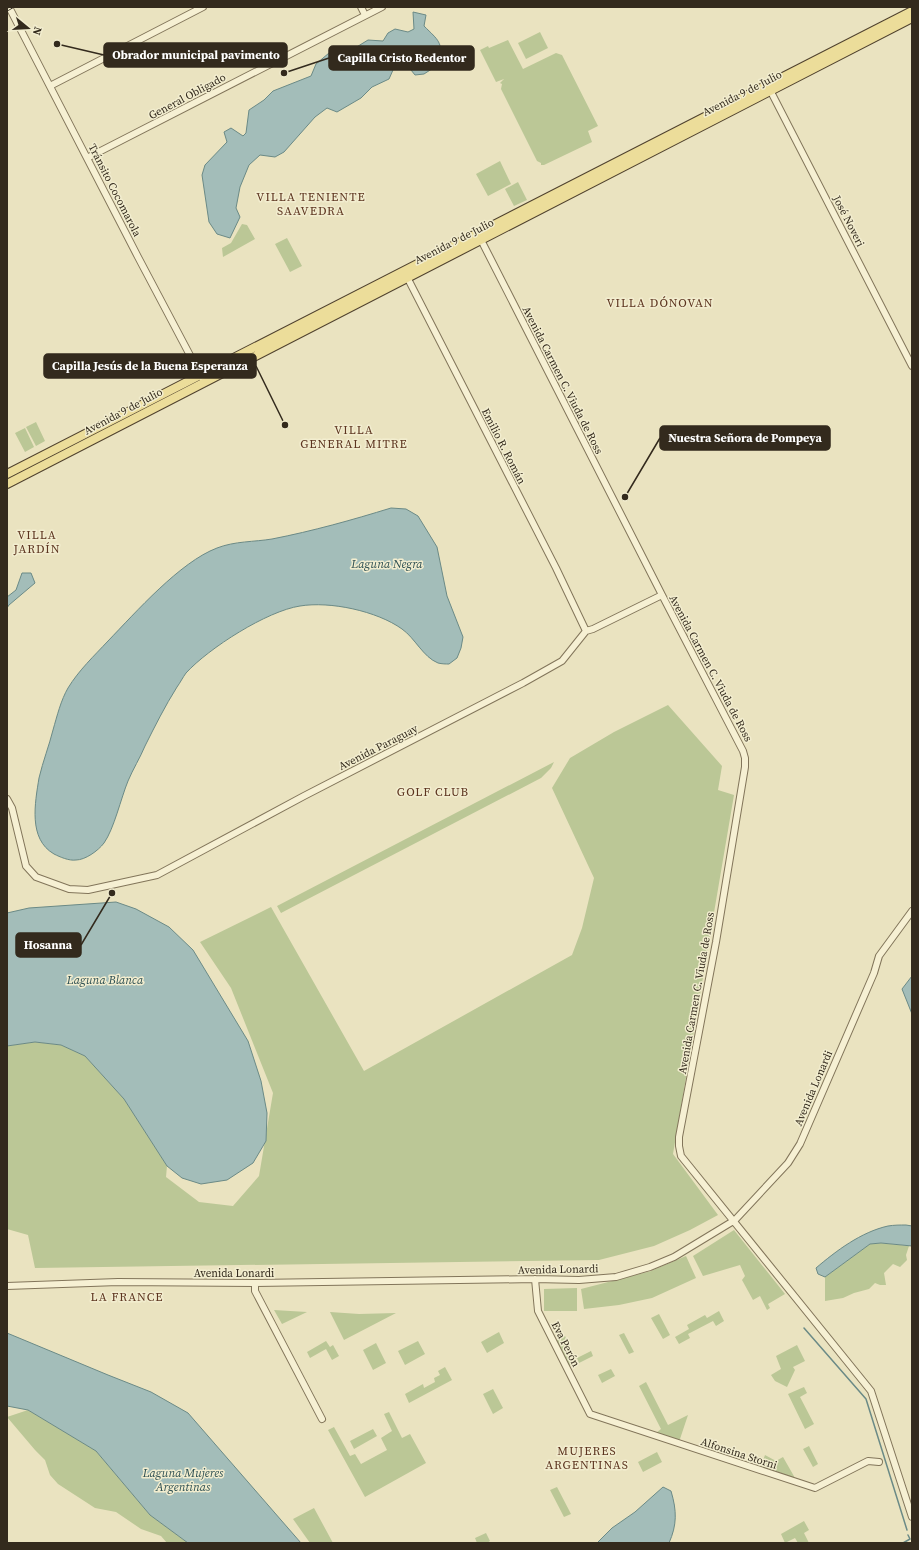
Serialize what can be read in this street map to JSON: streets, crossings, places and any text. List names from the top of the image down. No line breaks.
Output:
{"streets":{"main road":["Avenida 9 de Julio"],"street":["General Obligado","Tránsito Cocomarola","José Noveri","Avenida Carmen C. Viuda de Ross","Emilio R. Román","Avenida Paraguay","Avenida Lonardi","Eva Perón","Alfonsina Storni"]},"crossings":[["Avenida 9 de Julio","Tránsito Cocomarola"],["Avenida 9 de Julio","José Noveri"],["Avenida 9 de Julio","Avenida Carmen C. Viuda de Ross"],["Avenida 9 de Julio","Emilio R. Román"],["General Obligado","Tránsito Cocomarola"],["Avenida Carmen C. Viuda de Ross","Avenida Paraguay"],["Avenida Carmen C. Viuda de Ross","Avenida Lonardi"],["Emilio R. Román","Avenida Paraguay"],["Avenida Lonardi","Eva Perón"],["Eva Perón","Alfonsina Storni"]],"districts":["VILLA TENIENTE SAAVEDRA","VILLA DÓNOVAN","VILLA GENERAL MITRE","VILLA JARDÍN","GOLF CLUB","LA FRANCE","MUJERES ARGENTINAS"],"water":["Laguna Negra","Laguna Blanca","Laguna Mujeres Argentinas"],"places":["Obrador municipal pavimento","Capilla Cristo Redentor","Capilla Jesús de la Buena Esperanza","Nuestra Señora de Pompeya","Hosanna"],"north":"right"}
